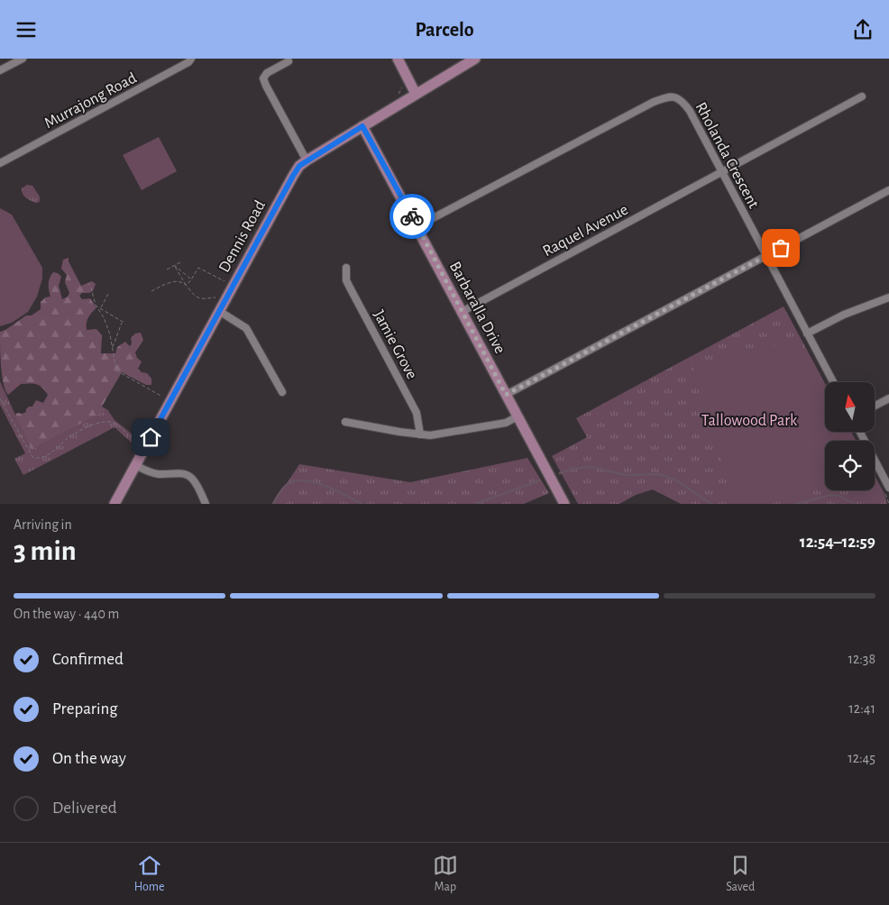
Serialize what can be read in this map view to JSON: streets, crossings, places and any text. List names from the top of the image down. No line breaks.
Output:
{"streets":{"street":["Murrajong Road","Rholanda Crescent","Raquel Avenue","Dennis Road","Barbaralla Drive","Jamie Grove"]},"crossings":[["Rholanda Crescent","Raquel Avenue"],["Rholanda Crescent","Barbaralla Drive"],["Raquel Avenue","Barbaralla Drive"],["Dennis Road","Barbaralla Drive"]],"parks":["Tallowood Park"],"north":"top","page":{"header":"Parcelo","heading":["3 min","Arriving in","12:54–12:59"],"bar":"On the way · 440 m","list":[["Confirmed","12:38"],["Preparing","12:41"],["On the way","12:45"],"Delivered"],"tabs":["Home","Map","Saved"]}}
